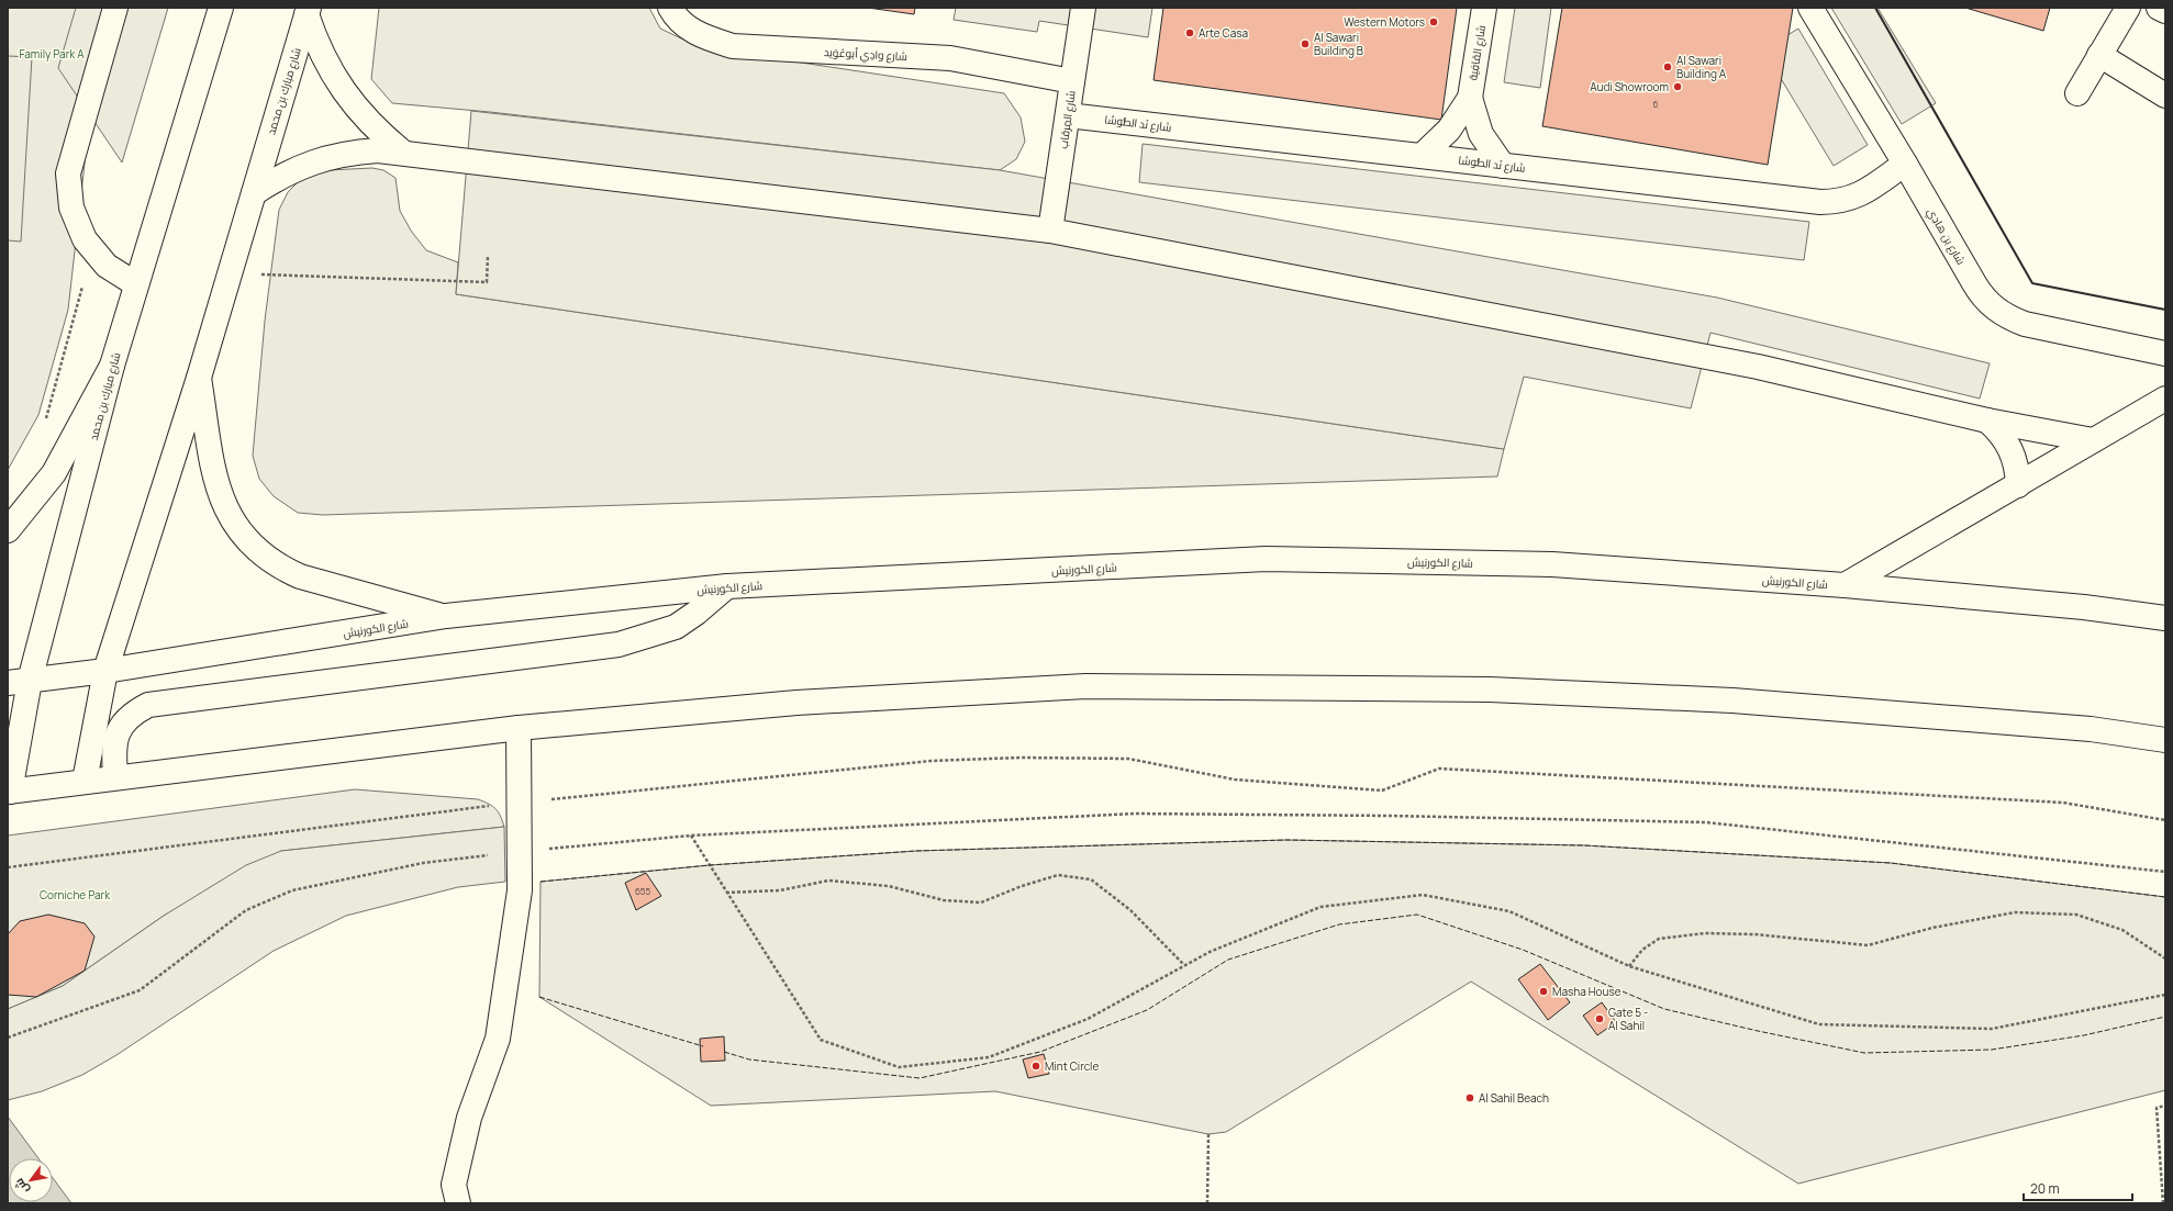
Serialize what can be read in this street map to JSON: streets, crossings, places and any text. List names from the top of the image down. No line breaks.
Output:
{"streets":{"main road":["شارع القافِية","شارع وادِي أبوعُوَيد","شارع مبارك بن محمد","شارع المِرقاب","شارع نَد الطُّوشا","شارع بن هادِي","شارع الكورنيش"]},"crossings":[["شارع القافِية","شارع نَد الطُّوشا"],["شارع وادِي أبوعُوَيد","شارع المِرقاب"],["شارع مبارك بن محمد","شارع الكورنيش"],["شارع المِرقاب","شارع نَد الطُّوشا"],["شارع نَد الطُّوشا","شارع بن هادِي"]],"parks":["Family Park A","Corniche Park"],"places":["Western Motors","Arte Casa","Al Sawari Building B","Al Sawari Building A","Audi Showroom","Masha House","Gate 5 - Al Sahil","Mint Circle","Al Sahil Beach"],"house_numbers":["6","655"],"scale_bar":"20 m","north":"bottom left"}
